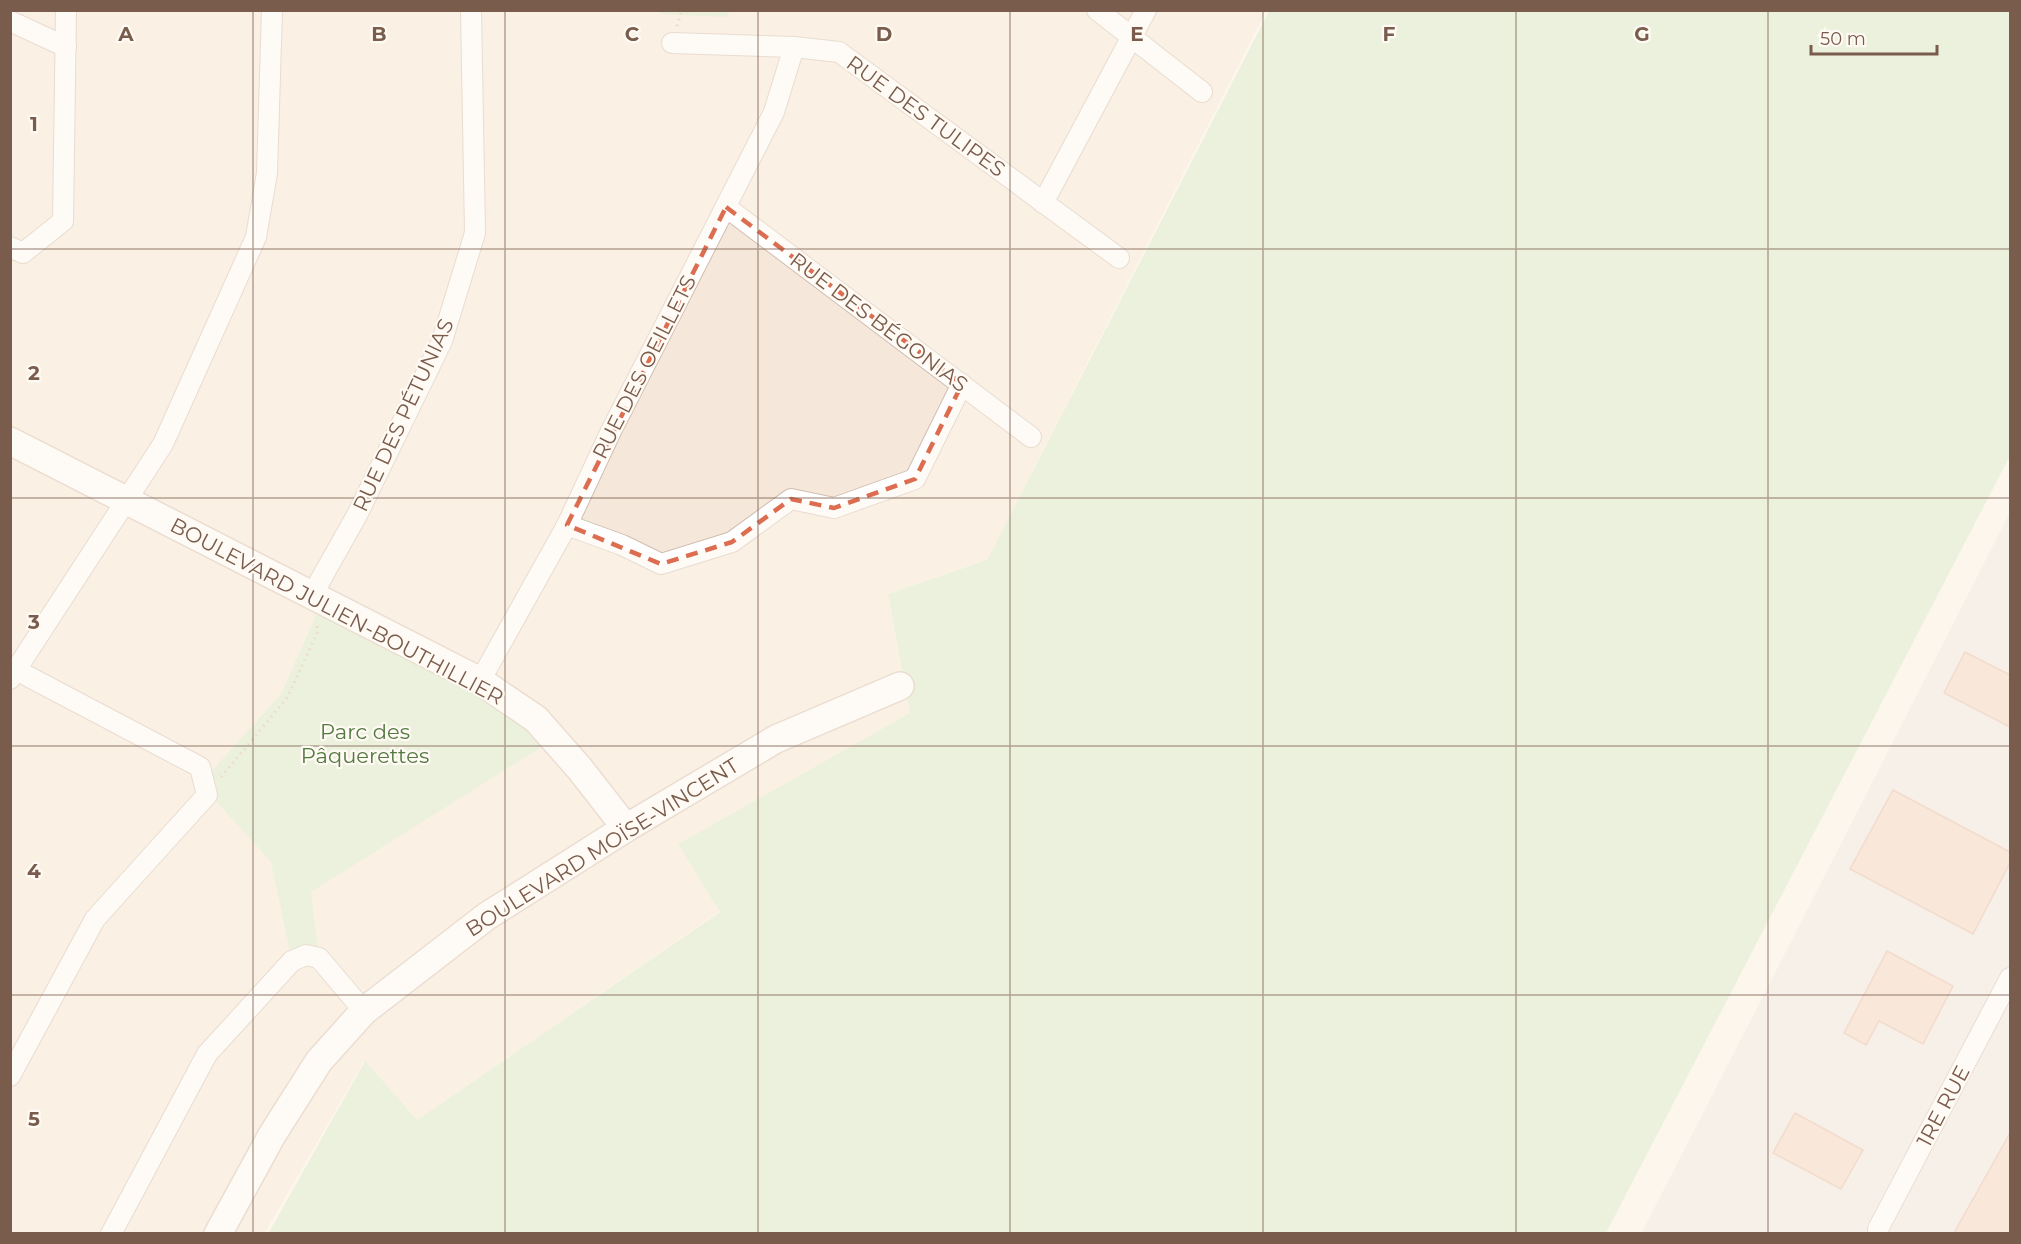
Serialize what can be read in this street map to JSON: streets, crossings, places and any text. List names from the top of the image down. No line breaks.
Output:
{"streets":{"street":["RUE DES TULIPES","RUE DES BÉGONIAS","RUE DES OEILLETS","RUE DES PÉTUNIAS","BOULEVARD JULIEN-BOUTHILLIER","BOULEVARD MOÏSE-VINCENT","1RE RUE"]},"crossings":[["RUE DES TULIPES","RUE DES OEILLETS"],["RUE DES BÉGONIAS","RUE DES OEILLETS"],["RUE DES OEILLETS","BOULEVARD JULIEN-BOUTHILLIER"],["RUE DES PÉTUNIAS","BOULEVARD JULIEN-BOUTHILLIER"],["BOULEVARD JULIEN-BOUTHILLIER","BOULEVARD MOÏSE-VINCENT"]],"parks":["Parc des Pâquerettes"],"scale_bar":"50 m","grid":{"columns":["A","B","C","D","E","F","G"],"rows":["1","2","3","4","5"]}}
